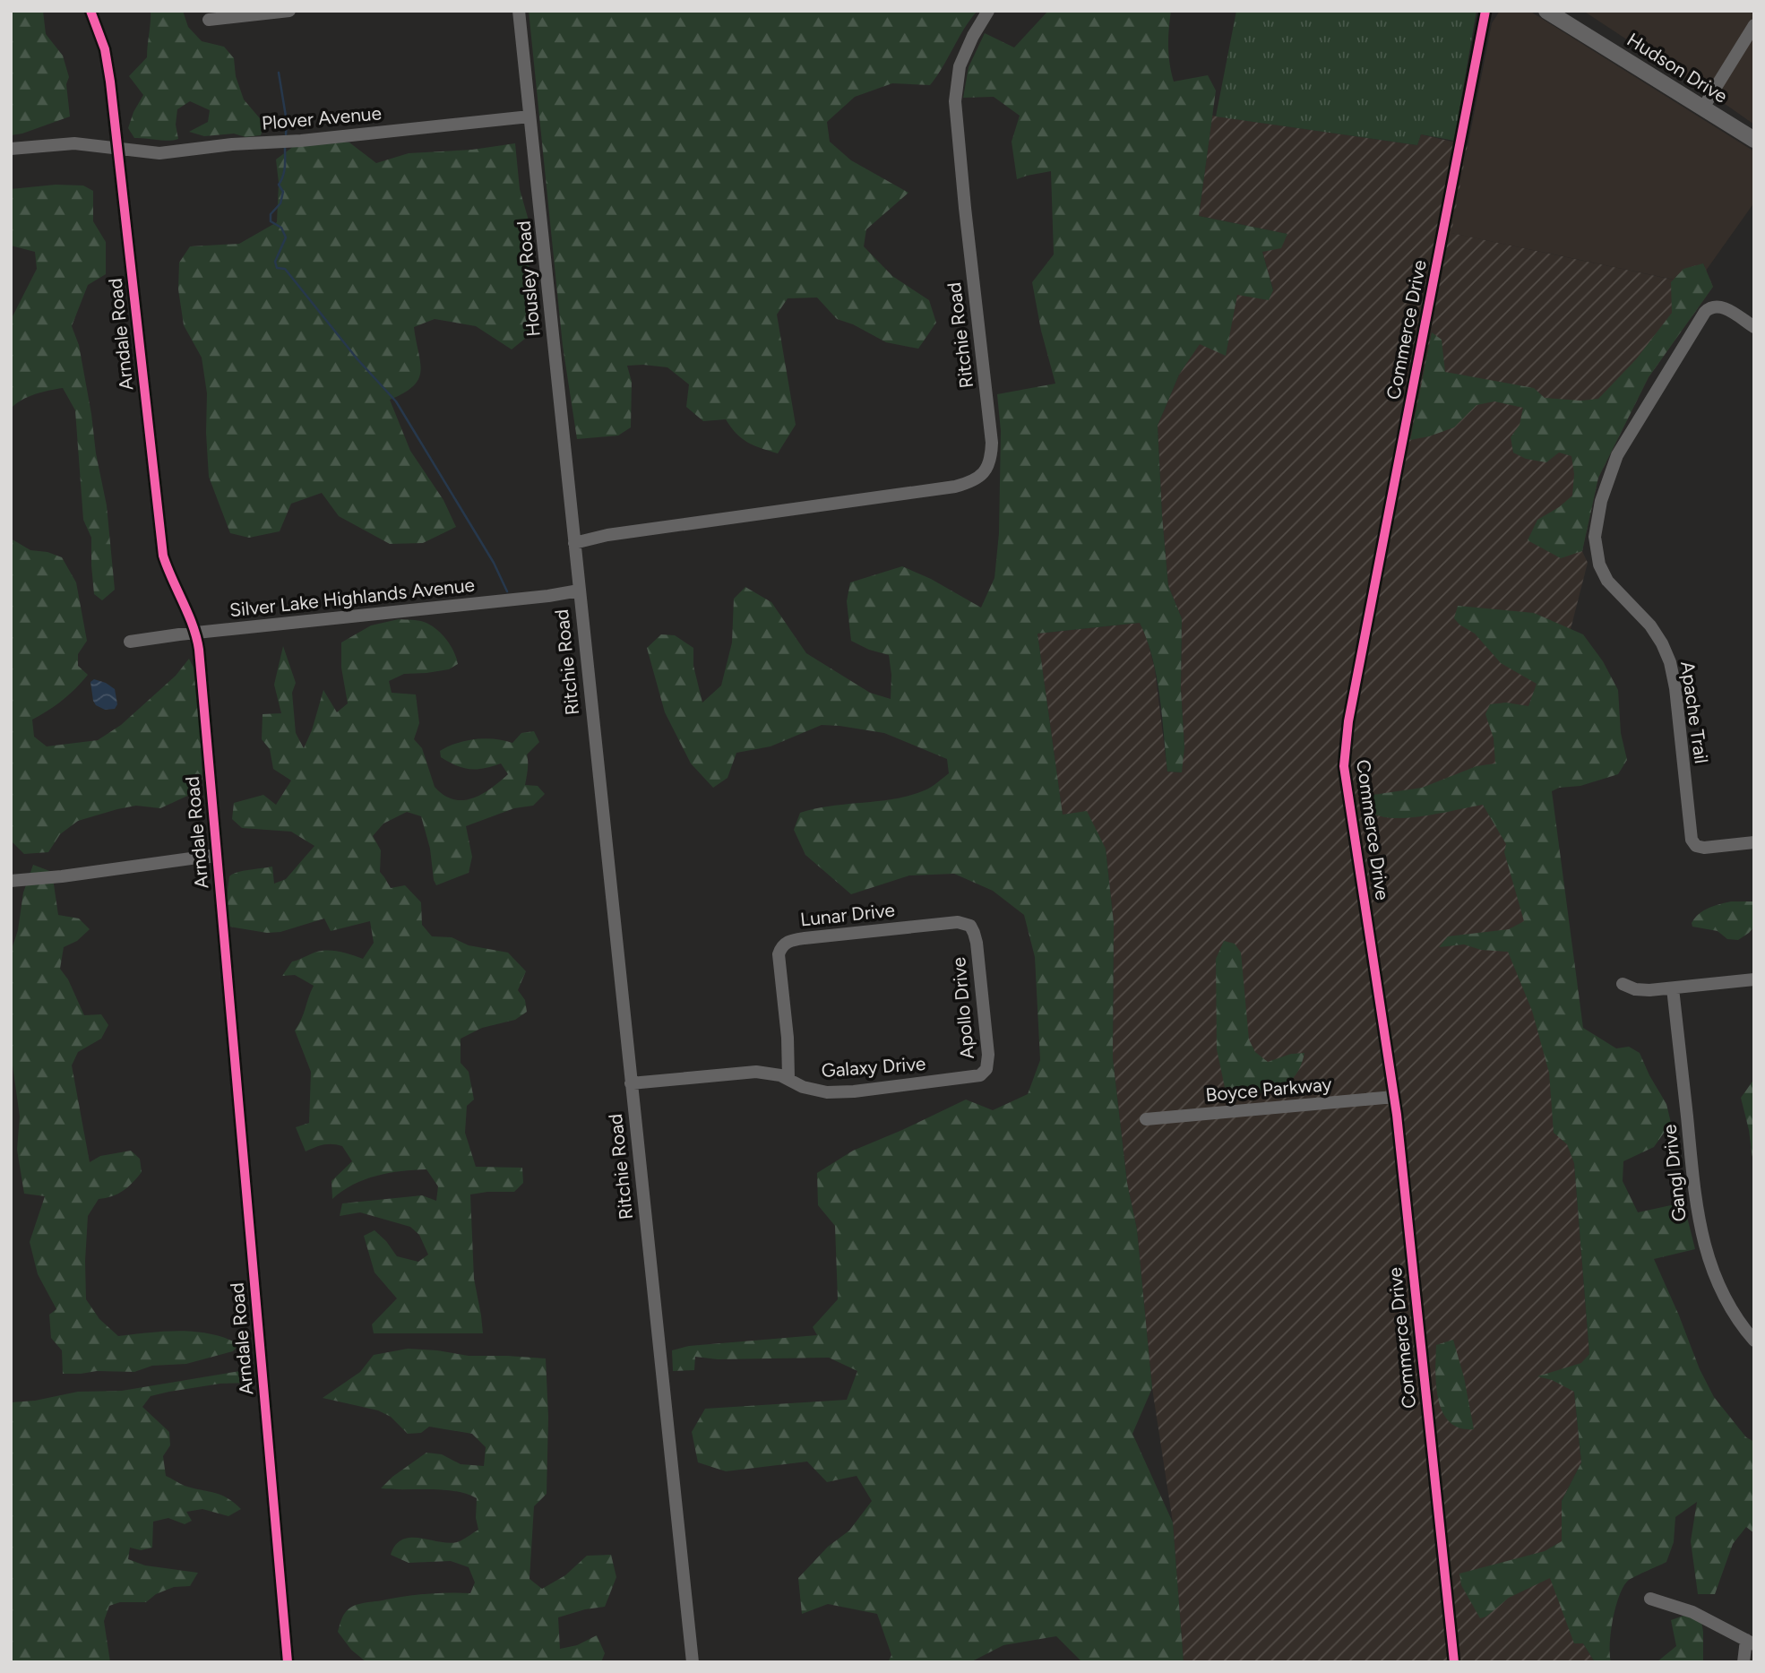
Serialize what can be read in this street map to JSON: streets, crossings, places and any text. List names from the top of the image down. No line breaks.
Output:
{"streets":{"main road":["Hudson Drive"],"street":["Plover Avenue","Housley Road","Commerce Drive","Arndale Road","Ritchie Road","Silver Lake Highlands Avenue","Apache Trail","Lunar Drive","Apollo Drive","Galaxy Drive","Boyce Parkway","Gangl Drive"]},"crossings":[["Plover Avenue","Housley Road"],["Plover Avenue","Arndale Road"],["Housley Road","Ritchie Road"],["Commerce Drive","Boyce Parkway"],["Arndale Road","Silver Lake Highlands Avenue"],["Ritchie Road","Silver Lake Highlands Avenue"],["Ritchie Road","Galaxy Drive"],["Lunar Drive","Apollo Drive"],["Lunar Drive","Galaxy Drive"],["Apollo Drive","Galaxy Drive"]]}
